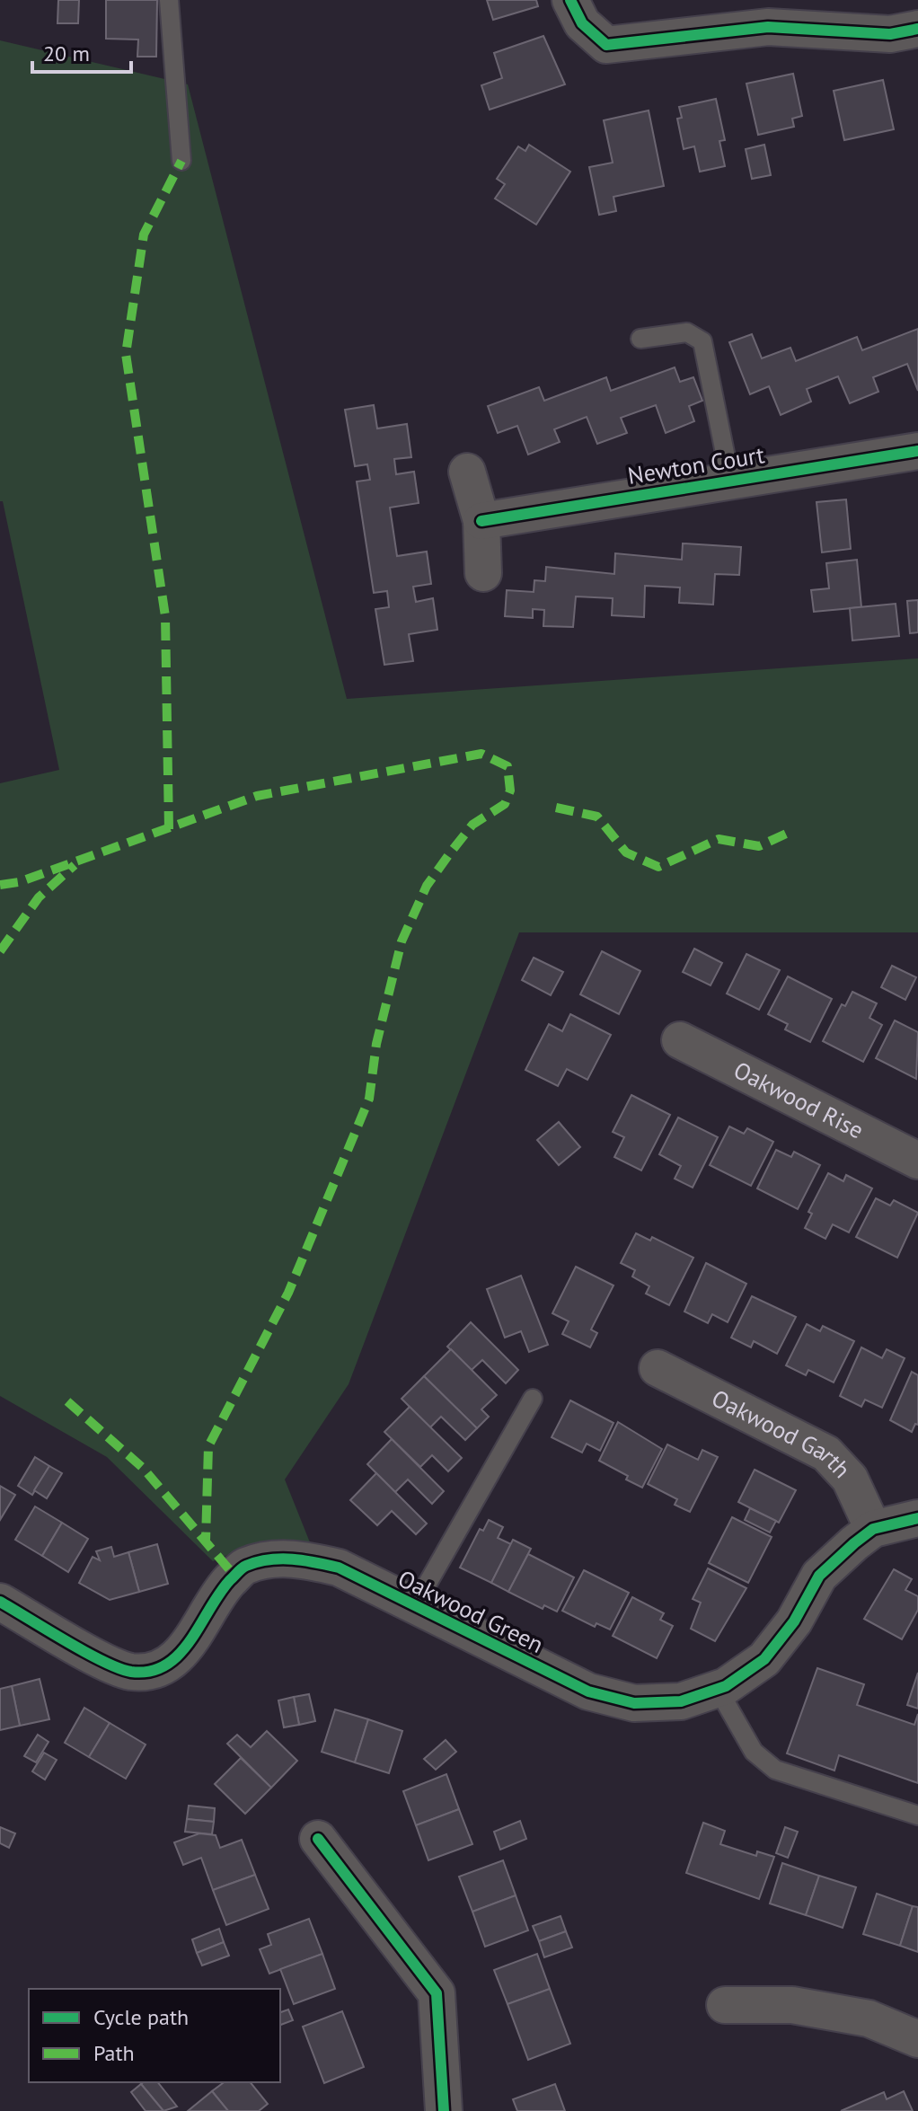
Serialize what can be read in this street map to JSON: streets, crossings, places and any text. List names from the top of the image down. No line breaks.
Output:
{"streets":{"street":["Newton Court","Oakwood Rise","Oakwood Garth","Oakwood Green"]},"crossings":[["Oakwood Garth","Oakwood Green"]],"legend":["Cycle path","Path"],"scale_bar":"20 m"}
